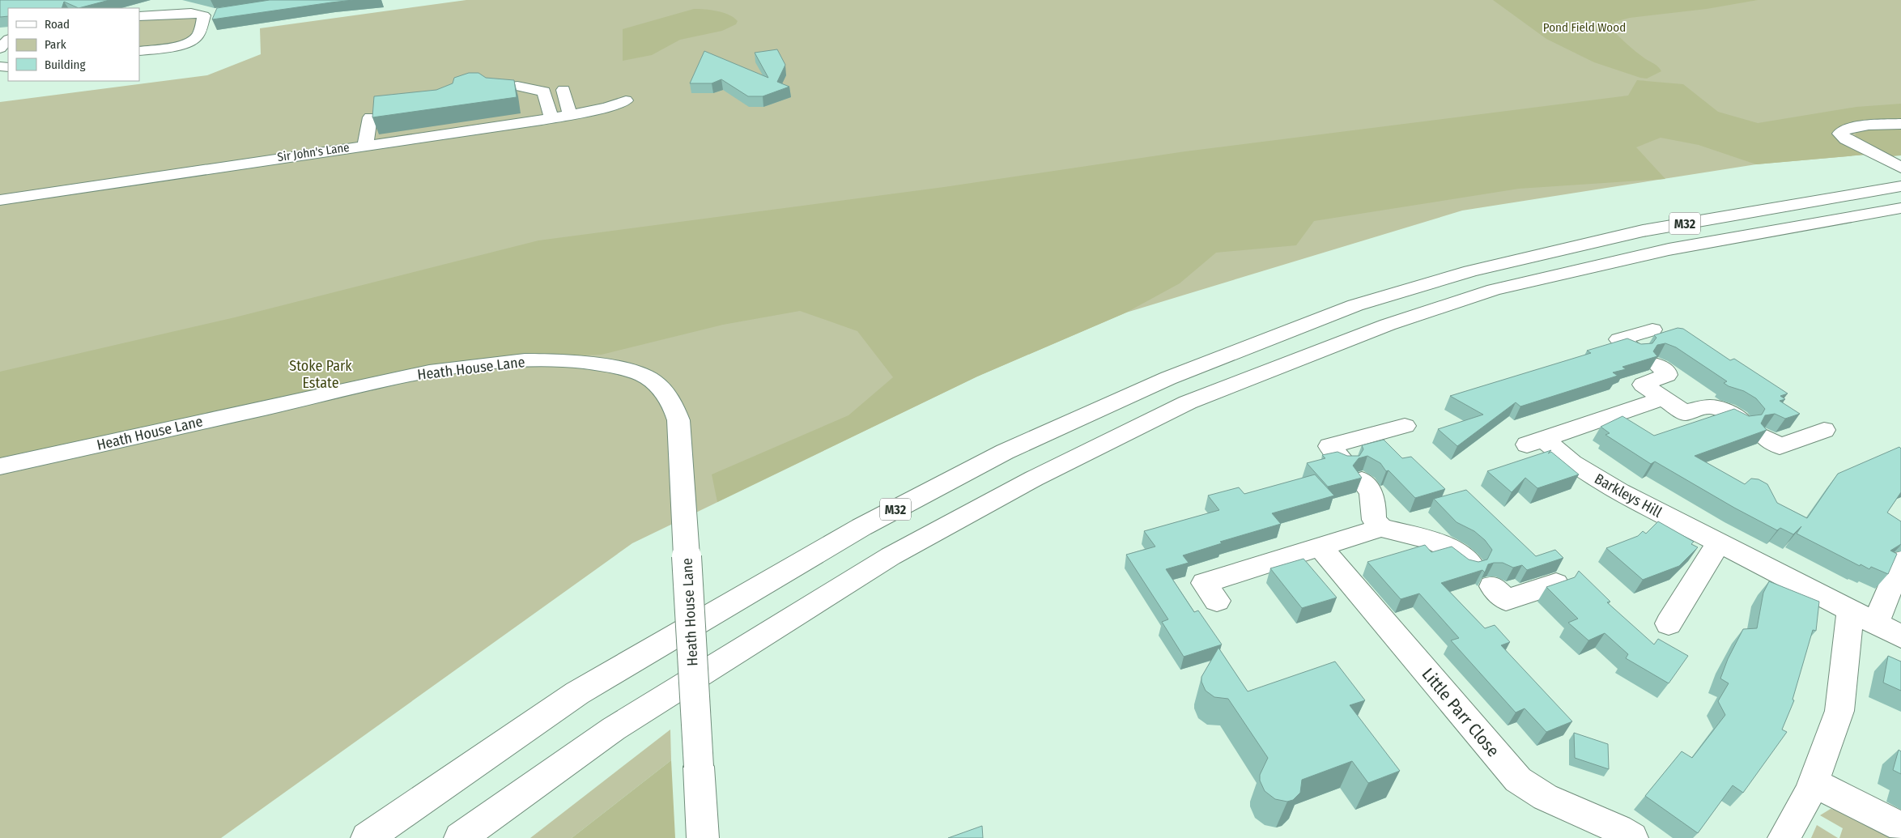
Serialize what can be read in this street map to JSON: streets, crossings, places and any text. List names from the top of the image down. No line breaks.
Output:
{"streets":{"main road":["Sir John's Lane","M32","Heath House Lane","Barkleys Hill","Little Parr Close"]},"parks":["Pond Field Wood","Stoke Park Estate"],"legend":["Road","Park","Building"]}
